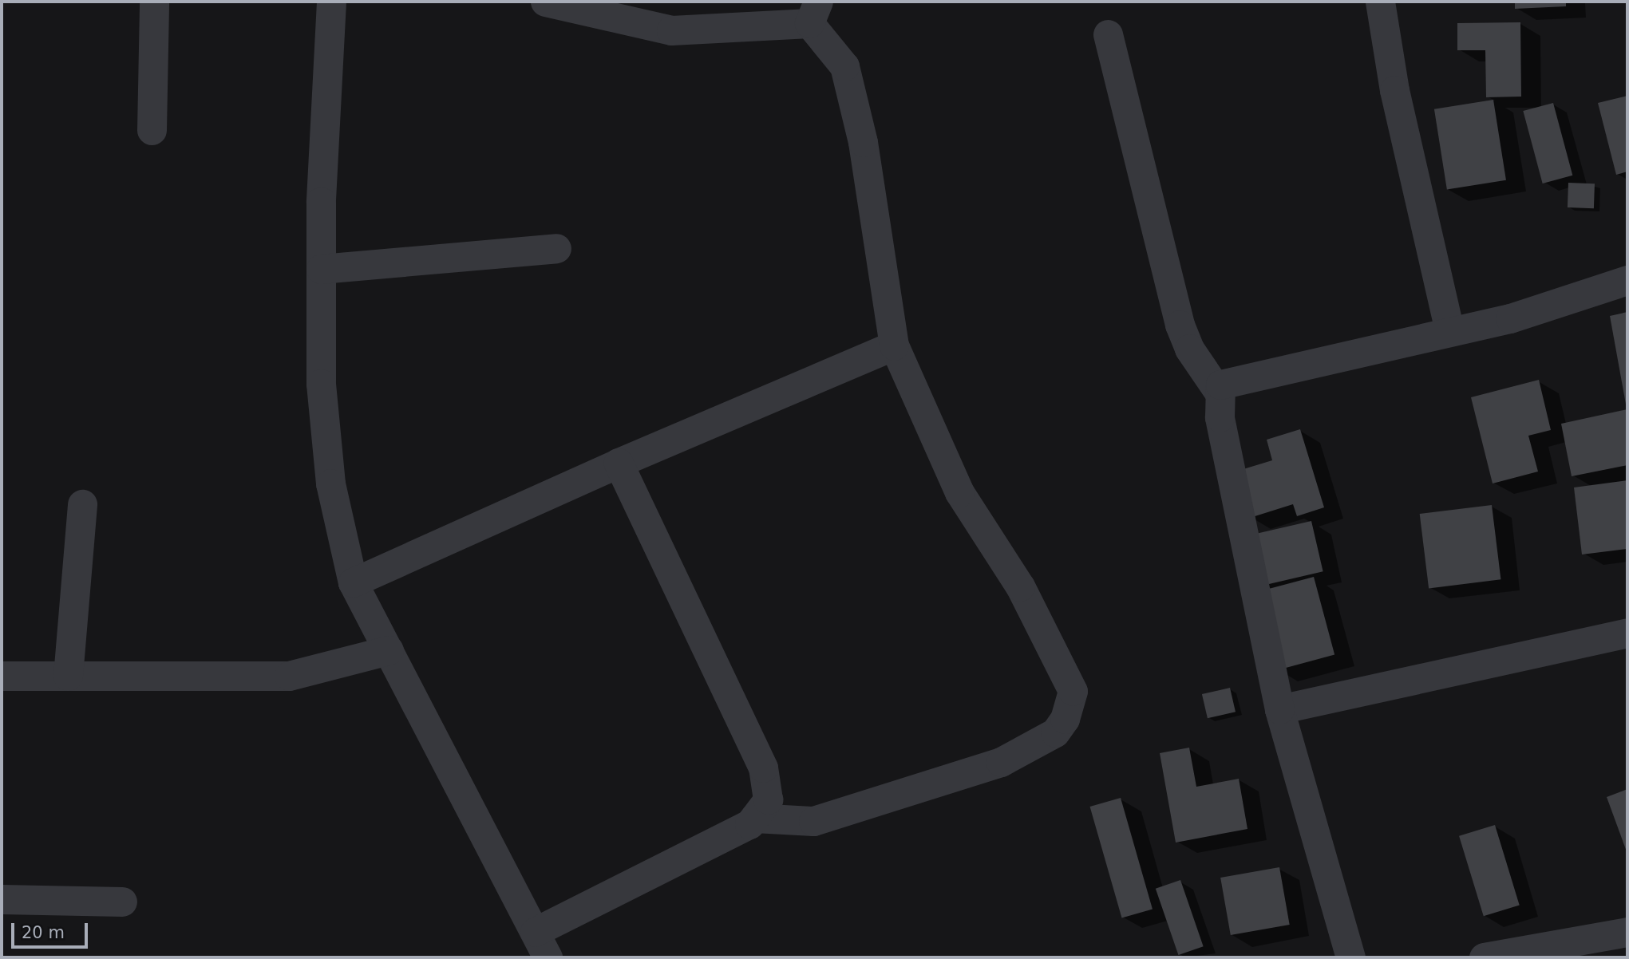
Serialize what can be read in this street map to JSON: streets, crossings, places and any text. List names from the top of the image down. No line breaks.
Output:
{"scale_bar":"20 m"}
